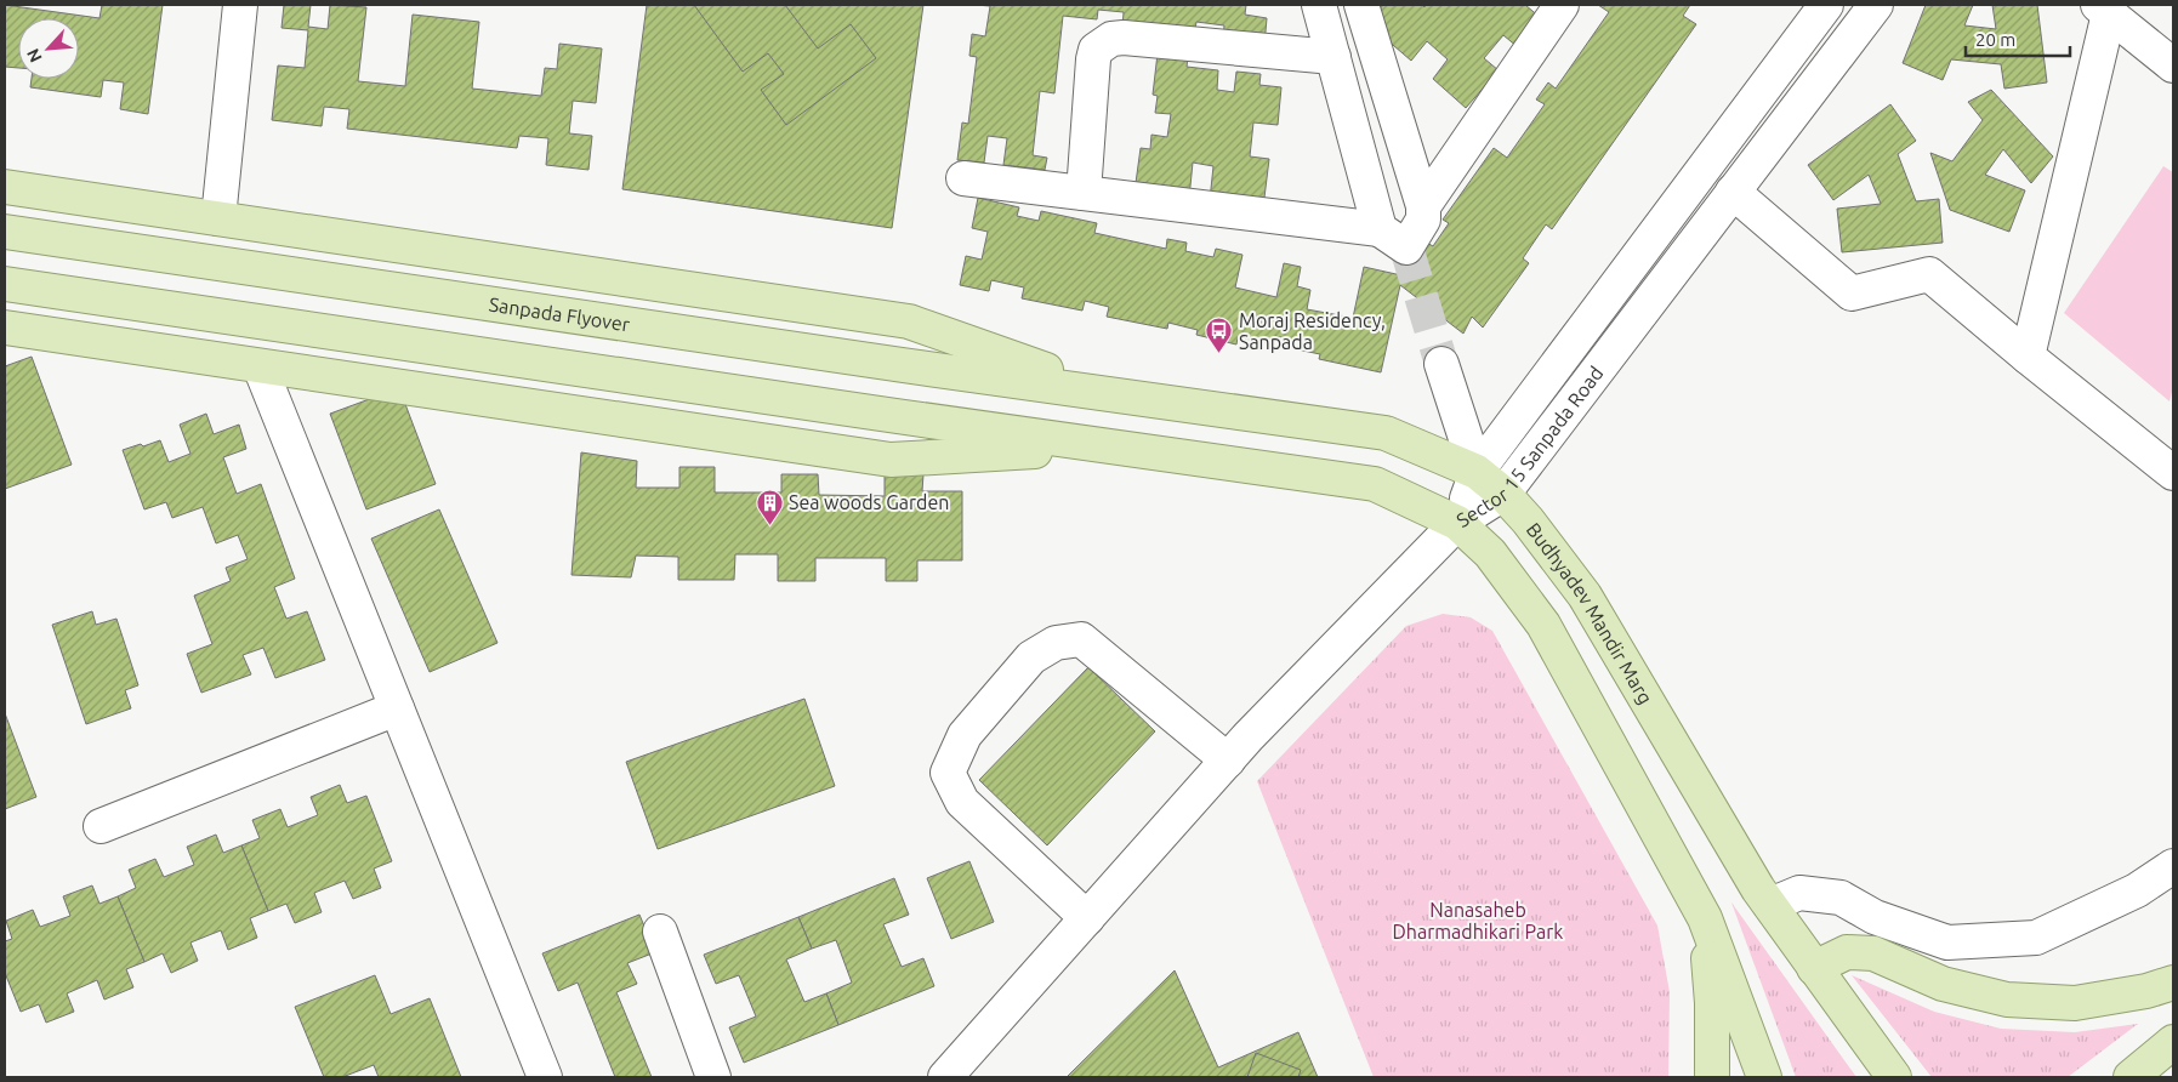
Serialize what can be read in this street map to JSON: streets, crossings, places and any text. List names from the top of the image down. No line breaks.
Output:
{"streets":{"main road":["Sanpada Flyover","Budhyadev Mandir Marg"],"street":["Sector 15 Sanpada Road"]},"crossings":[["Sanpada Flyover","Budhyadev Mandir Marg"],["Sector 15 Sanpada Road","Budhyadev Mandir Marg"]],"parks":["Nanasaheb Dharmadhikari Park"],"places":{"bus stop":["Moraj Residency, Sanpada"],"building":["Sea woods Garden"]},"scale_bar":"20 m","north":"bottom left"}
